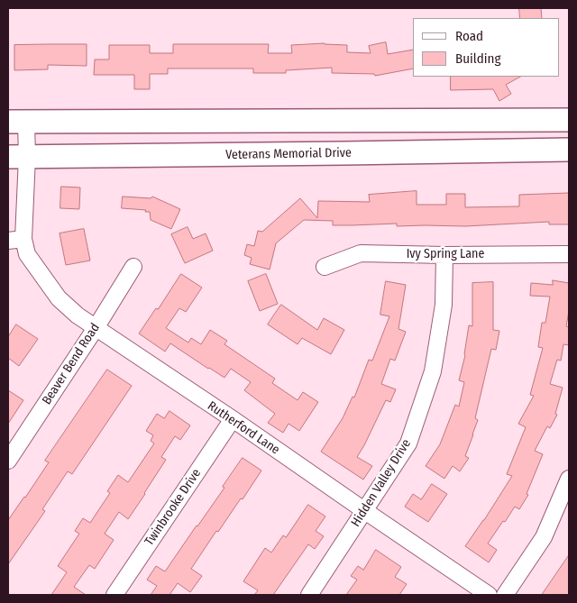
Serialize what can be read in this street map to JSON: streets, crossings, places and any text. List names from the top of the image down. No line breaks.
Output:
{"streets":{"main road":["Veterans Memorial Drive"],"street":["Ivy Spring Lane","Beaver Bend Road","Rutherford Lane","Hidden Valley Drive","Twinbrooke Drive"]},"crossings":[["Veterans Memorial Drive","Rutherford Lane"],["Ivy Spring Lane","Hidden Valley Drive"],["Beaver Bend Road","Rutherford Lane"],["Rutherford Lane","Hidden Valley Drive"],["Rutherford Lane","Twinbrooke Drive"]],"legend":["Road","Building"]}
